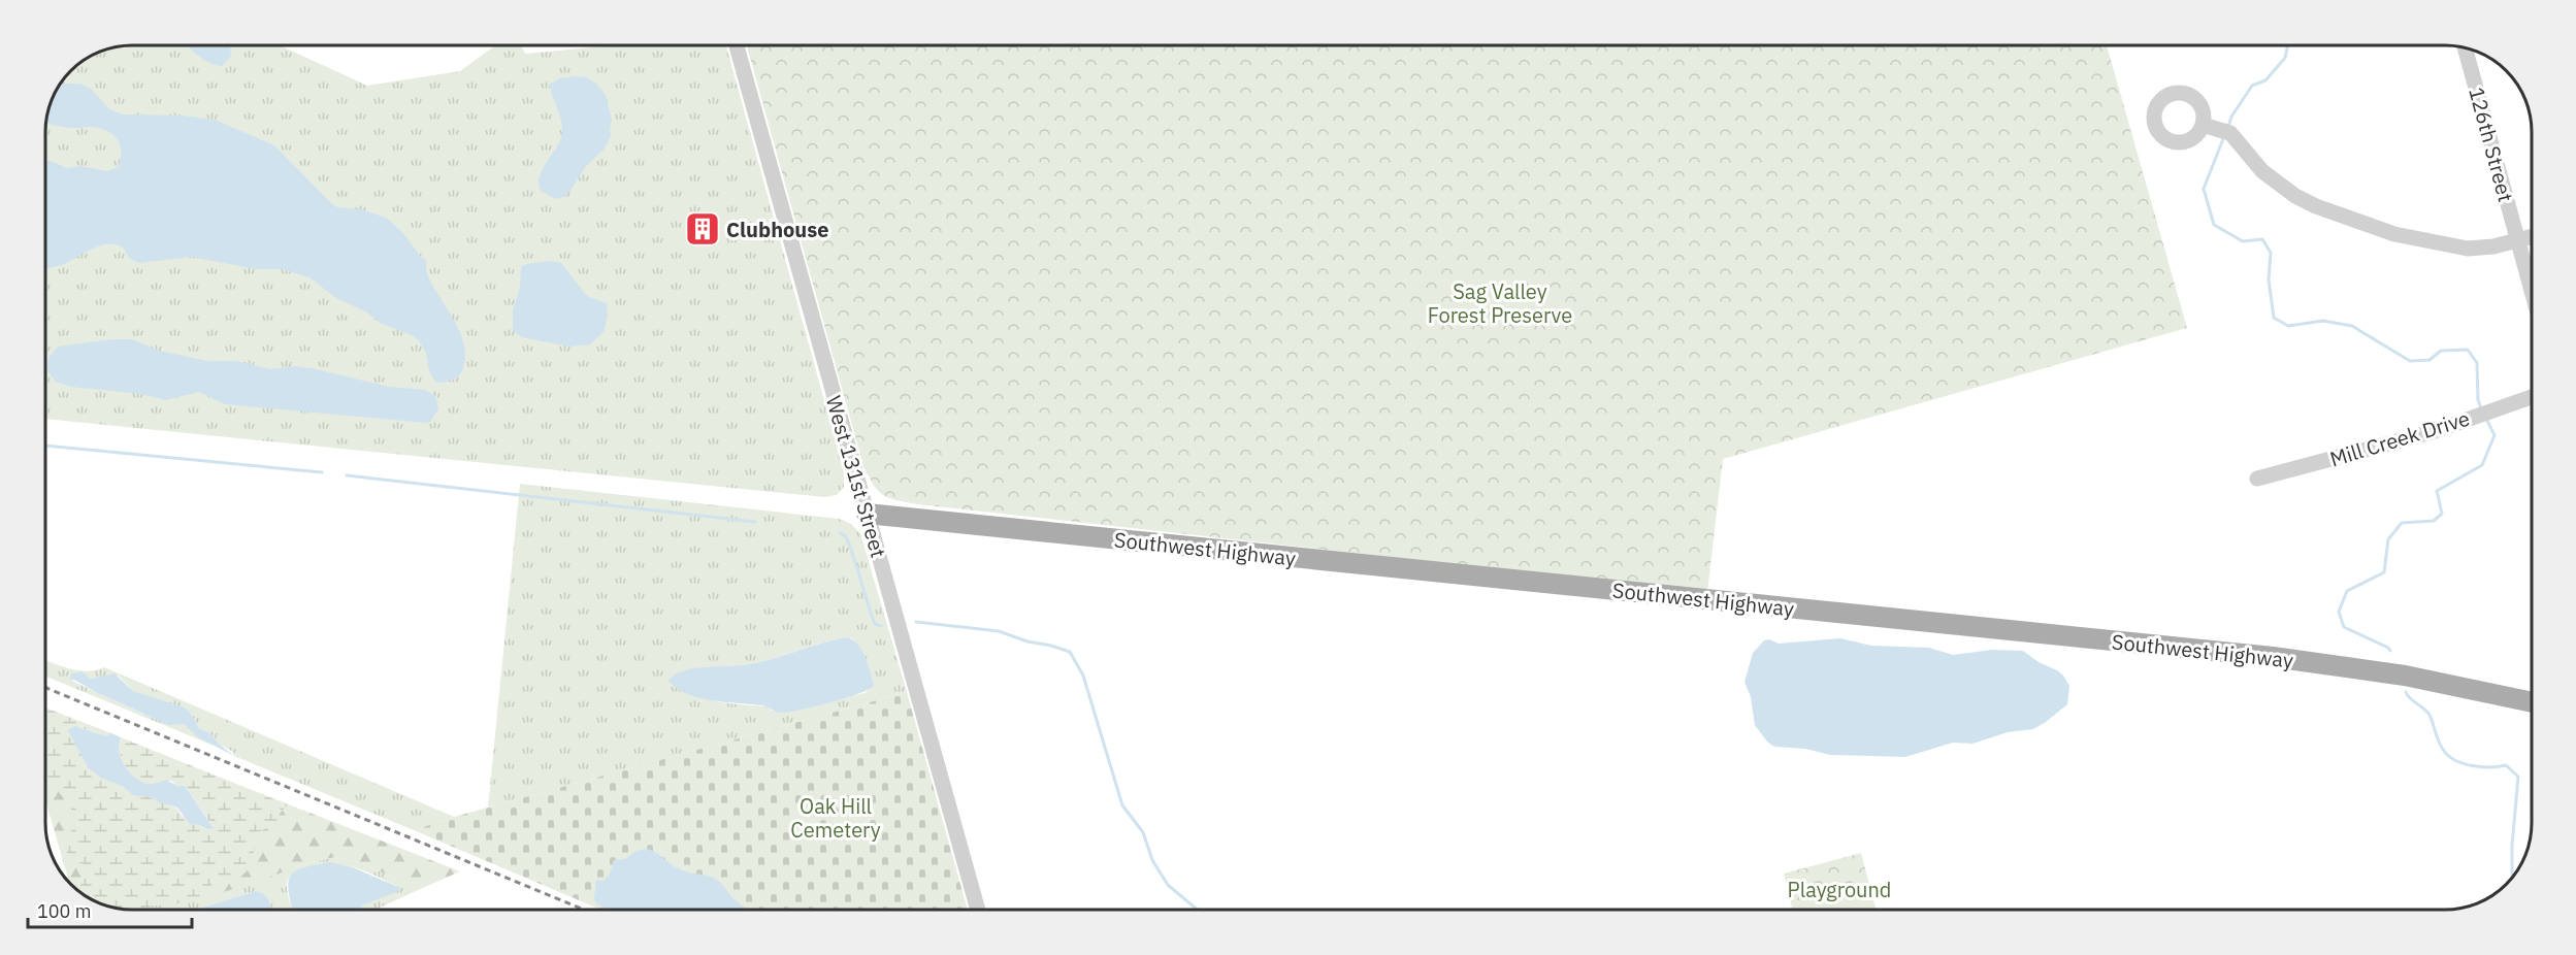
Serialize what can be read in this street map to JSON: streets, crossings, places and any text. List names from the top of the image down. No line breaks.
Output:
{"streets":{"main road":["Southwest Highway"],"street":["126th Street","Mill Creek Drive","West 131st Street"]},"crossings":[["West 131st Street","Southwest Highway"]],"parks":["Sag Valley Forest Preserve","Oak Hill Cemetery","Playground"],"places":{"building":["Clubhouse"]},"scale_bar":"100 m"}
